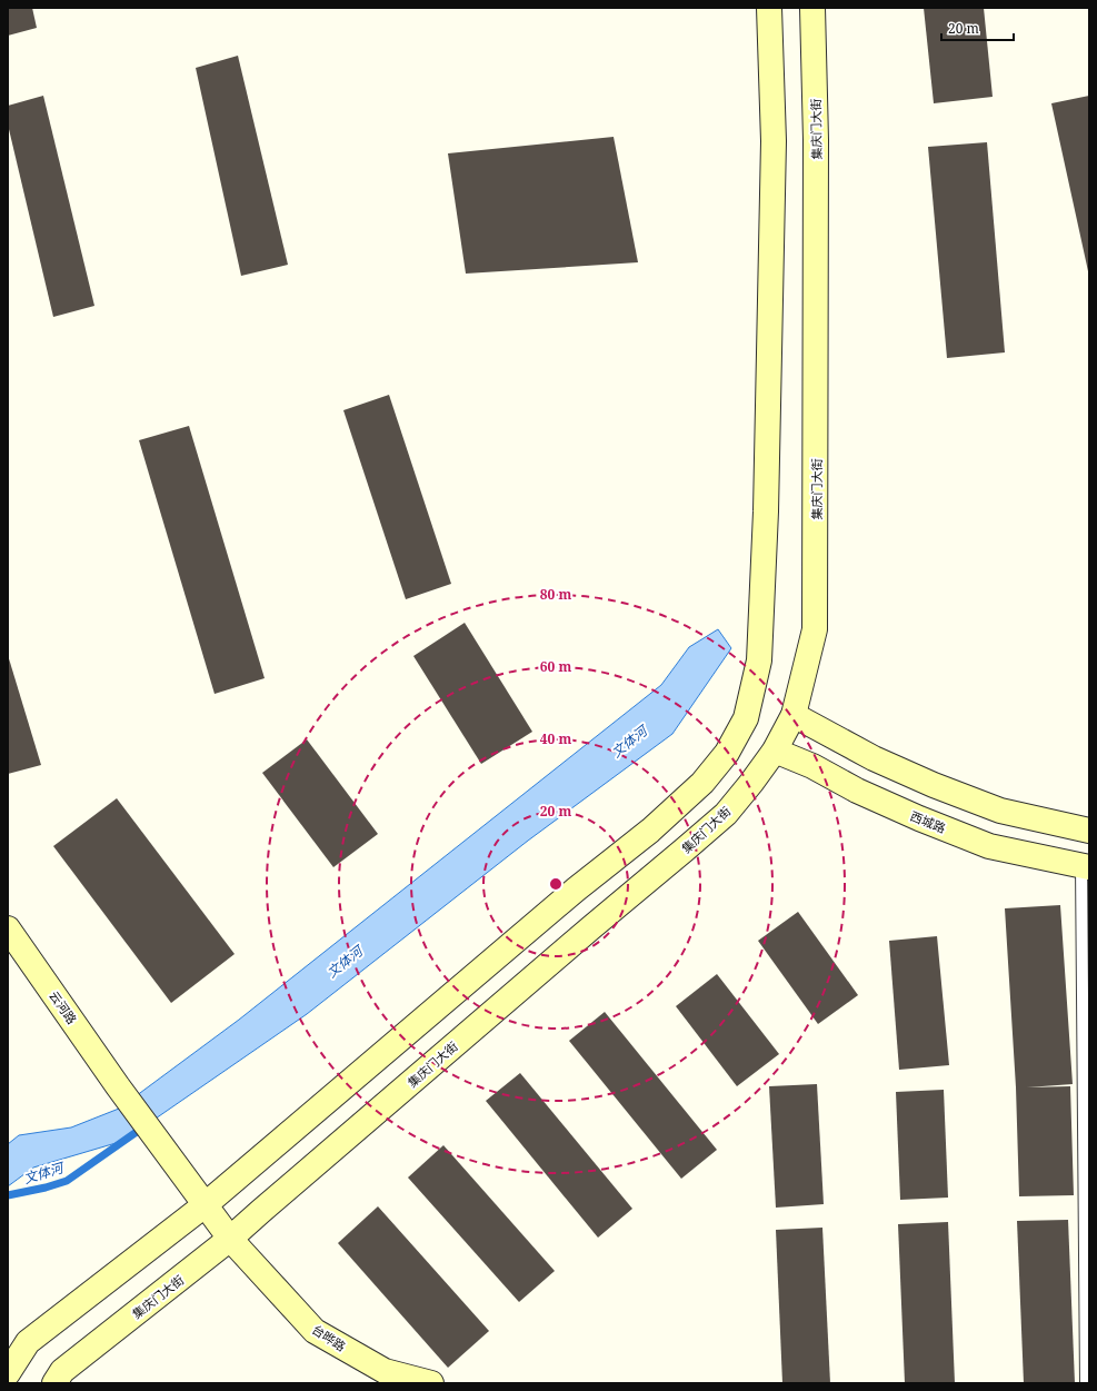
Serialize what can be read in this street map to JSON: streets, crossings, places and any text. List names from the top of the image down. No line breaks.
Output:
{"streets":{"main road":["集庆门大街","西城路","云河路","台晔路"]},"crossings":[["集庆门大街","西城路"],["集庆门大街","台晔路"],["云河路","台晔路"]],"water":["文体河"],"scale_bar":"20 m","rings":["80 m","60 m","40 m","20 m"]}
